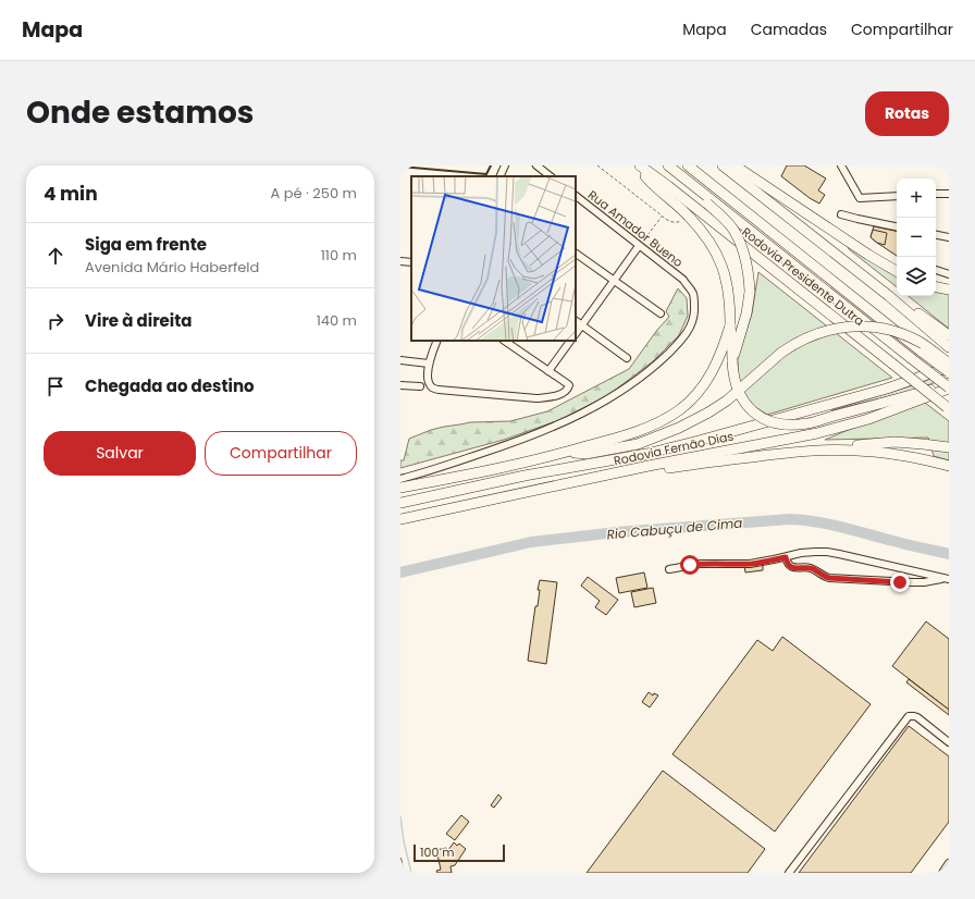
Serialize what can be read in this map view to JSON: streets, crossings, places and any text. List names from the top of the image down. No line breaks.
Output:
{"streets":{"highway":["Rodovia Presidente Dutra","Rodovia Fernão Dias"],"street":["Rua Amador Bueno"]},"crossings":[["Rodovia Presidente Dutra","Rodovia Fernão Dias"]],"water":["Rio Cabuçu de Cima"],"scale_bar":"100 m","page":{"header":"Mapa","nav":["Mapa","Camadas","Compartilhar"],"title":"Onde estamos","buttons":["Rotas",["Salvar","Compartilhar"]],"heading":["4 min","A pé · 250 m"],"map_buttons":["+","−"],"list":[["Siga em frente","Avenida Mário Haberfeld","110 m"],["Vire à direita","140 m"],"Chegada ao destino"],"scale":"100 m"}}
